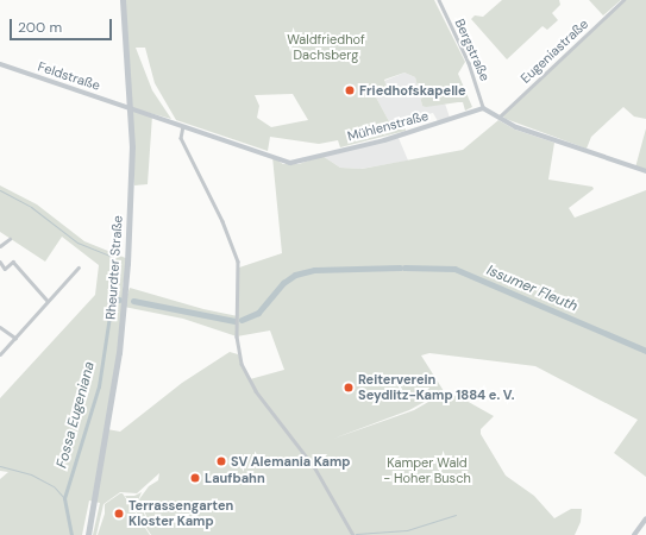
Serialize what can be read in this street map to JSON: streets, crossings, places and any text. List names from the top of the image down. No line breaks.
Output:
{"streets":{"main road":["Rheurdter Straße"],"street":["Bergstraße","Eugeniastraße","Feldstraße","Mühlenstraße"]},"crossings":[["Bergstraße","Mühlenstraße"],["Feldstraße","Mühlenstraße"],["Feldstraße","Rheurdter Straße"],["Mühlenstraße","Rheurdter Straße"]],"water":["Issumer Fleuth","Fossa Eugeniana"],"parks":["Waldfriedhof Dachsberg","Kamper Wald - Hoher Busch"],"places":["Friedhofskapelle","Reiterverein Seydlitz-Kamp 1884 e. V.","SV Alemania Kamp","Laufbahn","Terrassengarten Kloster Kamp"],"scale_bar":"200 m"}
